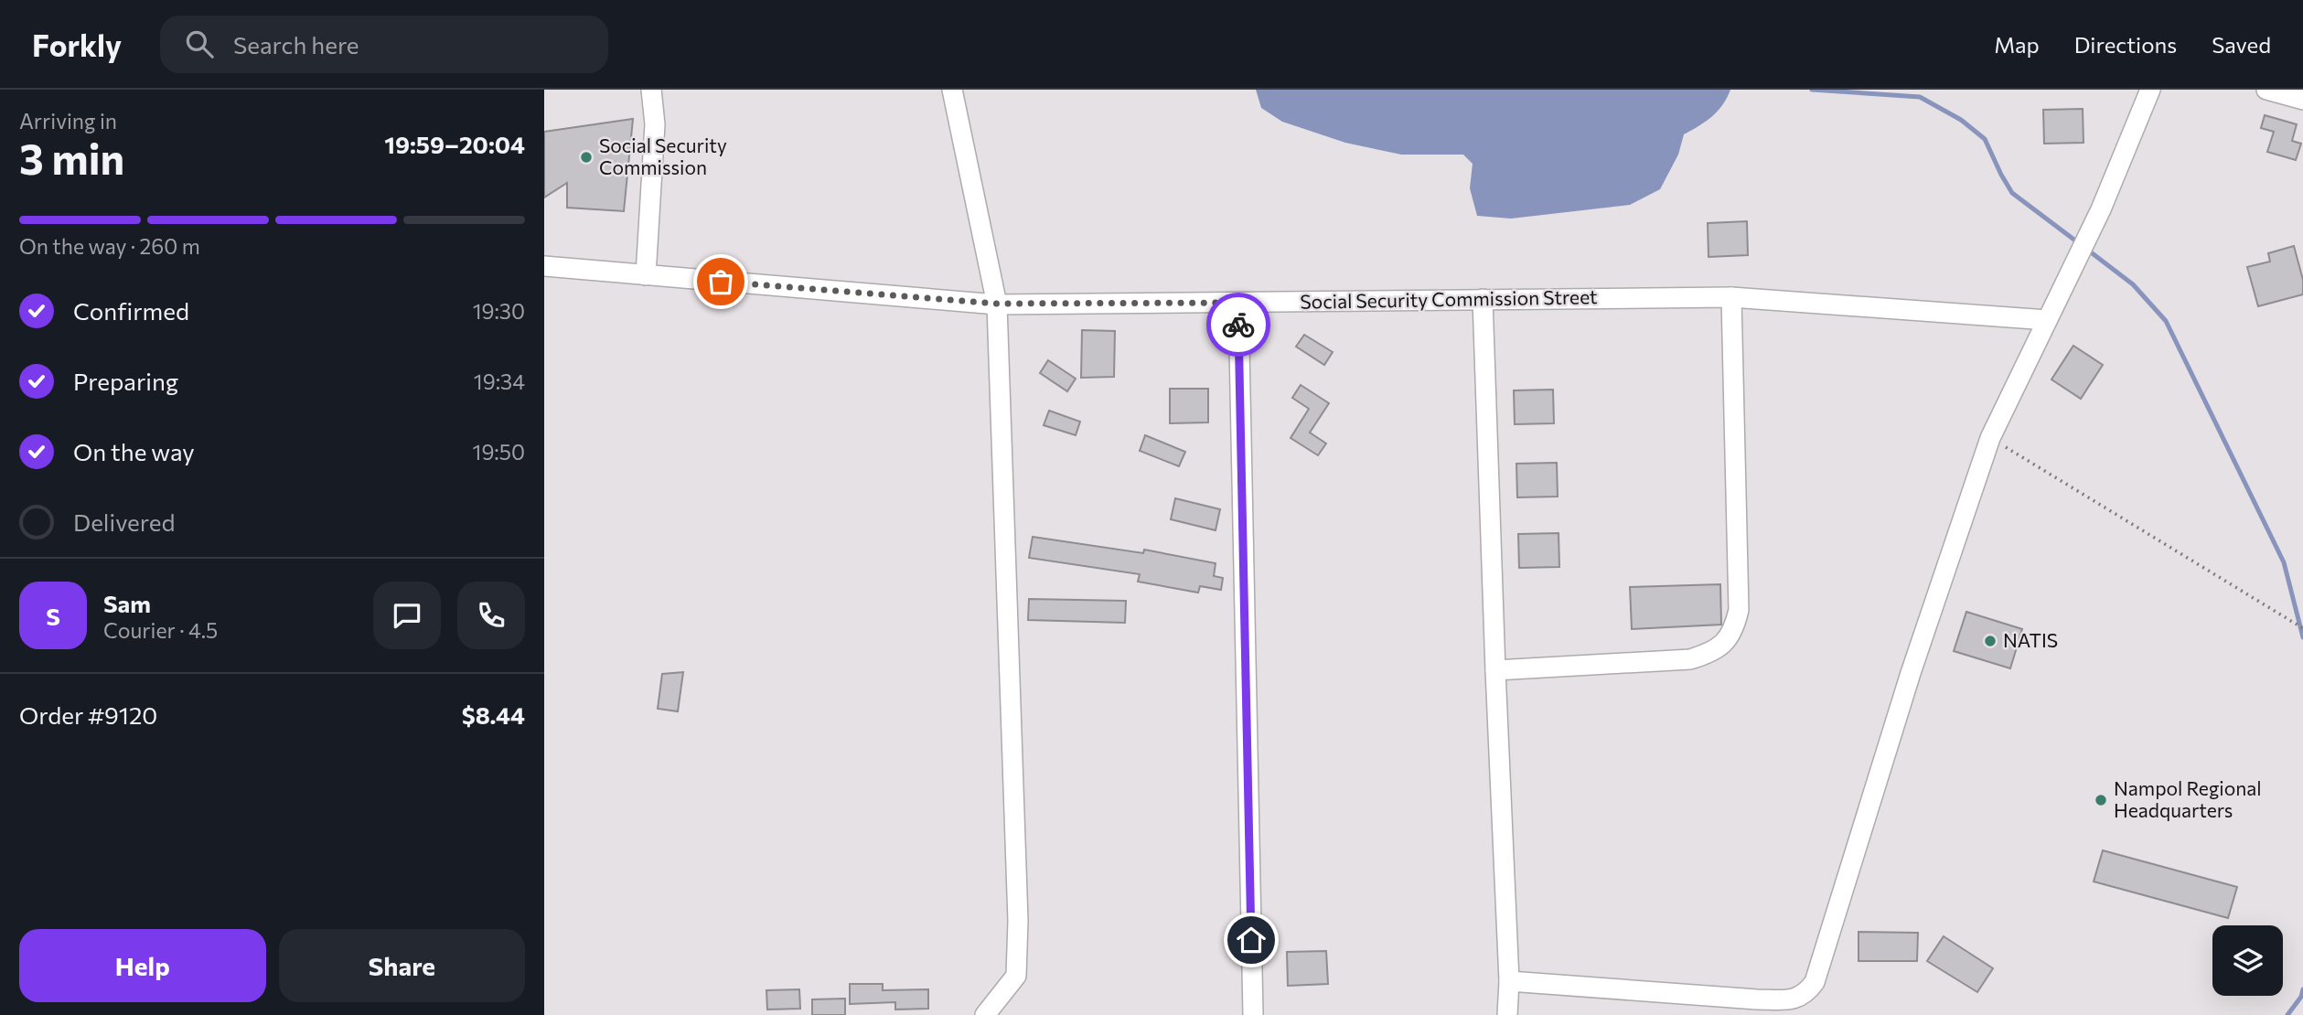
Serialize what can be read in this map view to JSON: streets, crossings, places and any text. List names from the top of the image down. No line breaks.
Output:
{"streets":{"street":["Social Security Commission Street"]},"places":["Social Security Commission","NATIS","Nampol Regional Headquarters"],"page":{"header":"Forkly","search":"Search here","nav":["Map","Directions","Saved"],"heading":["3 min","Arriving in","19:59–20:04"],"panel":["Sam","Courier · 4.5","Order #9120","$8.44"],"bar":"On the way · 260 m","list":[["Confirmed","19:30"],["Preparing","19:34"],["On the way","19:50"],"Delivered"],"round":"S","buttons":["Help","Share"]}}
